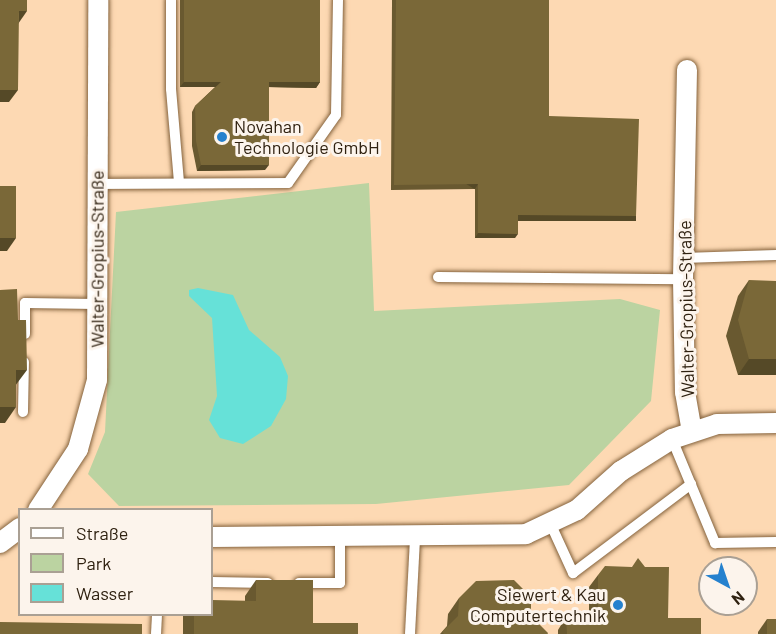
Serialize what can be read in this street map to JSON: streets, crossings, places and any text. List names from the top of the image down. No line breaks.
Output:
{"streets":{"street":["Walter-Gropius-Straße"]},"places":["Novahan Technologie GmbH","Siewert & Kau Computertechnik"],"legend":["Straße","Park","Wasser"],"north":"bottom right"}
